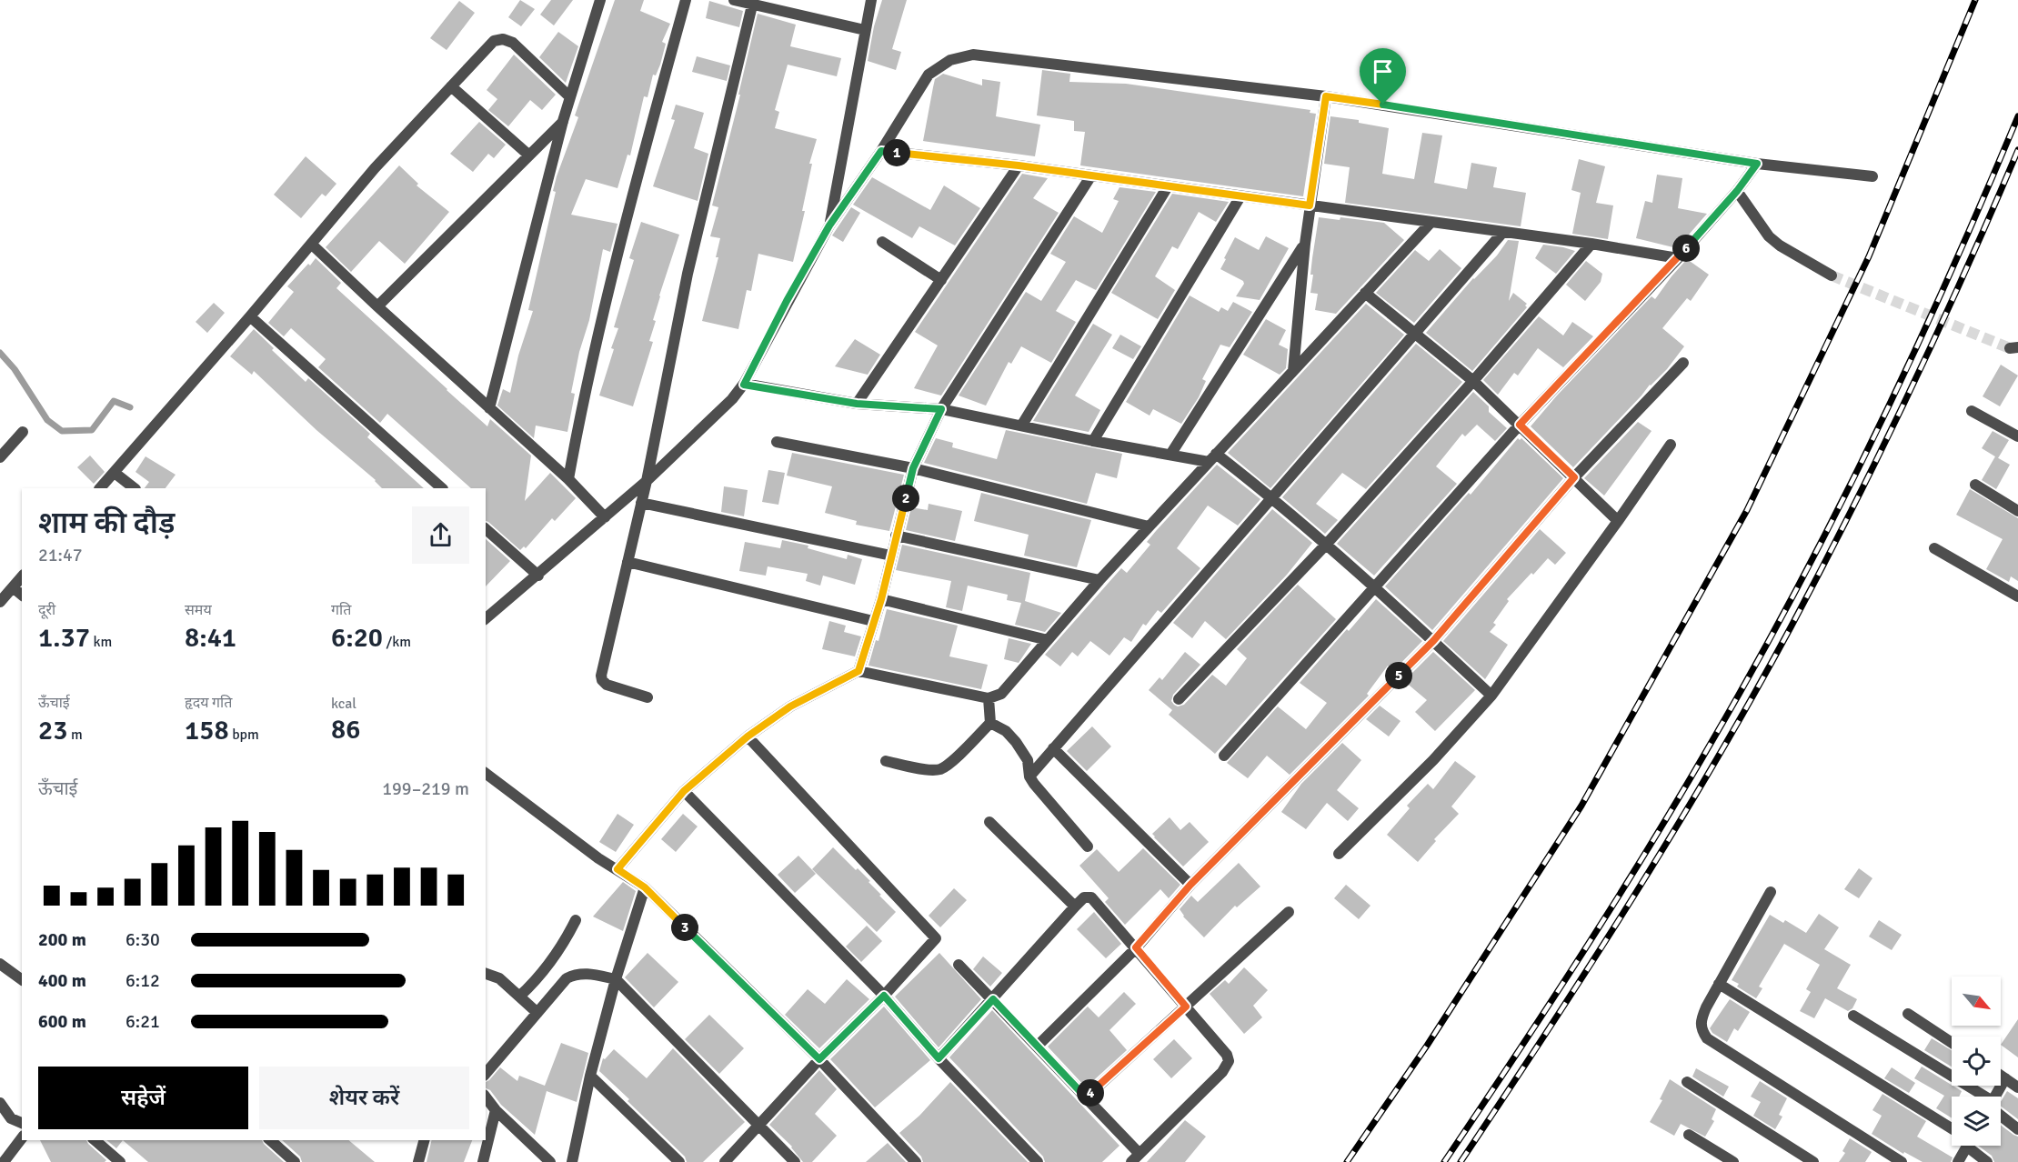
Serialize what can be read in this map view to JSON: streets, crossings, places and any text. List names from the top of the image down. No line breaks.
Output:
{"north":"bottom right","page":{"pins":["1","6","2","5","3","4"],"heading":["शाम की दौड़","21:47"],"stats":[["दूरी","1.37 km"],["समय","8:41"],["गति","6:20 /km"],["ऊँचाई","23 m"],["हृदय गति","158 bpm"],["kcal","86"]],"chart":["ऊँचाई","199–219 m"],"list":[{"name":"200 m","note":"6:30"},{"name":"400 m","note":"6:12"},{"name":"600 m","note":"6:21"}],"buttons":["सहेजें","शेयर करें"]}}
